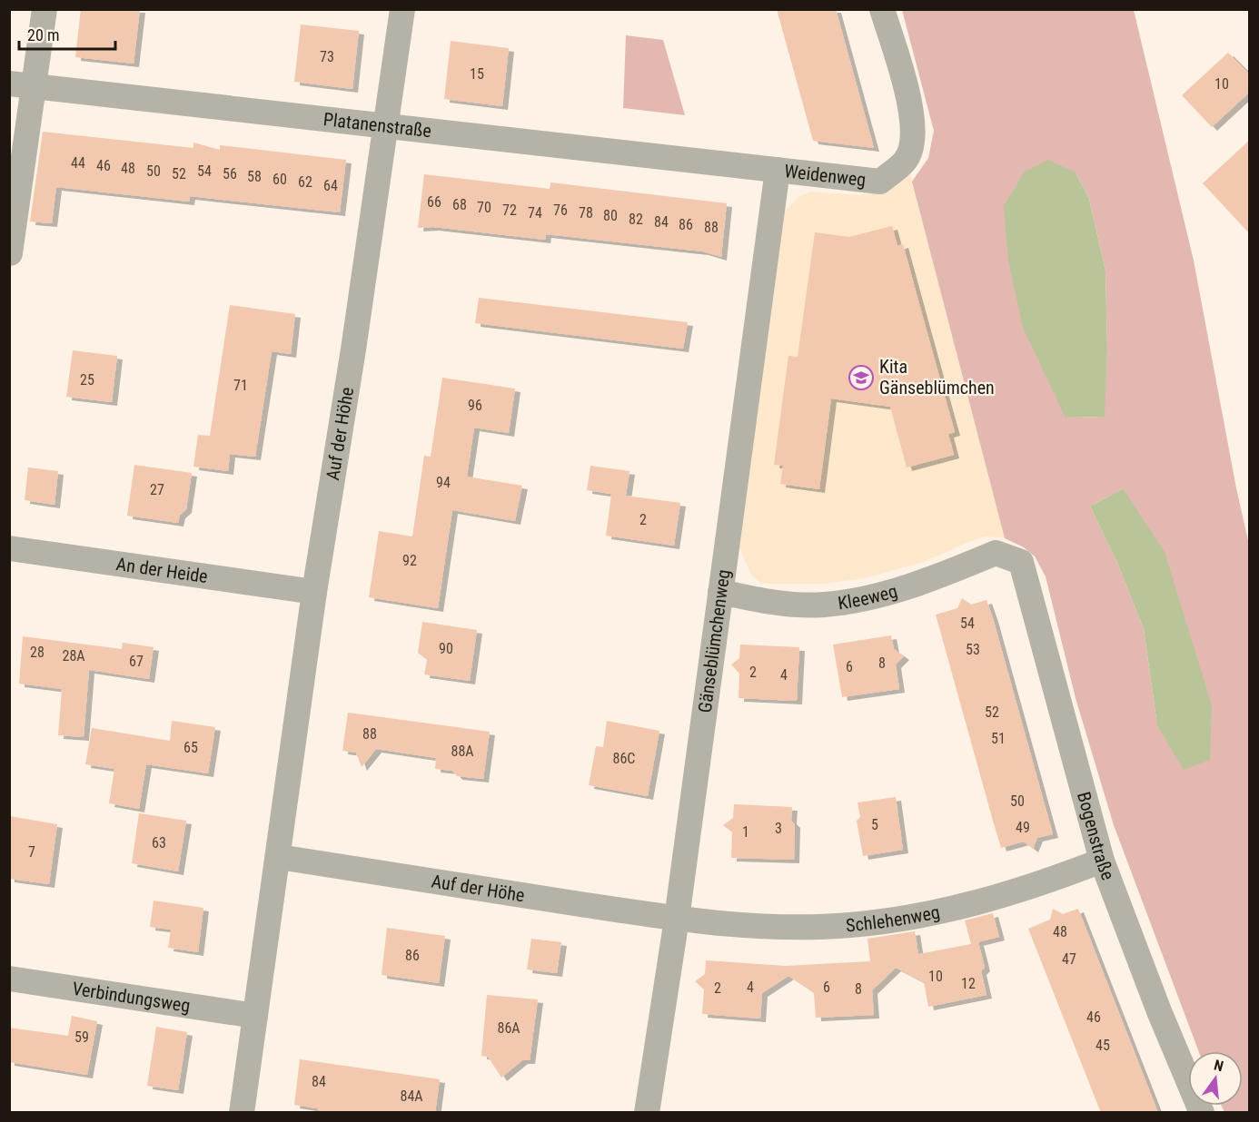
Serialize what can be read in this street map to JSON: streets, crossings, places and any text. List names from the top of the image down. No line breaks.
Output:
{"streets":{"street":["Platanenstraße","Weidenweg","Auf der Höhe","An der Heide","Kleeweg","Gänseblümchenweg","Bogenstraße","Schlehenweg","Verbindungsweg"]},"crossings":[["Platanenstraße","Weidenweg"],["Platanenstraße","Auf der Höhe"],["Weidenweg","Gänseblümchenweg"],["Auf der Höhe","An der Heide"],["Auf der Höhe","Gänseblümchenweg"],["Auf der Höhe","Schlehenweg"],["Auf der Höhe","Verbindungsweg"],["Kleeweg","Gänseblümchenweg"],["Kleeweg","Bogenstraße"],["Gänseblümchenweg","Schlehenweg"],["Bogenstraße","Schlehenweg"]],"places":{"school or university":["Kita Gänseblümchen"]},"house_numbers":["73","15","10","44","46","48","50","54","52","56","58","60","62","64","66","68","70","72","76","74","78","80","82","84","86","88","25","71","96","94","27","2","92","54","90","53","28","28A","67","8","6","2","4","52","88","51","65","88A","86C","50","5","49","3","1","63","7","48","86","47","10","12","4","6","2","8","46","86A","59","45","84","84A"],"scale_bar":"20 m","north":"top"}
